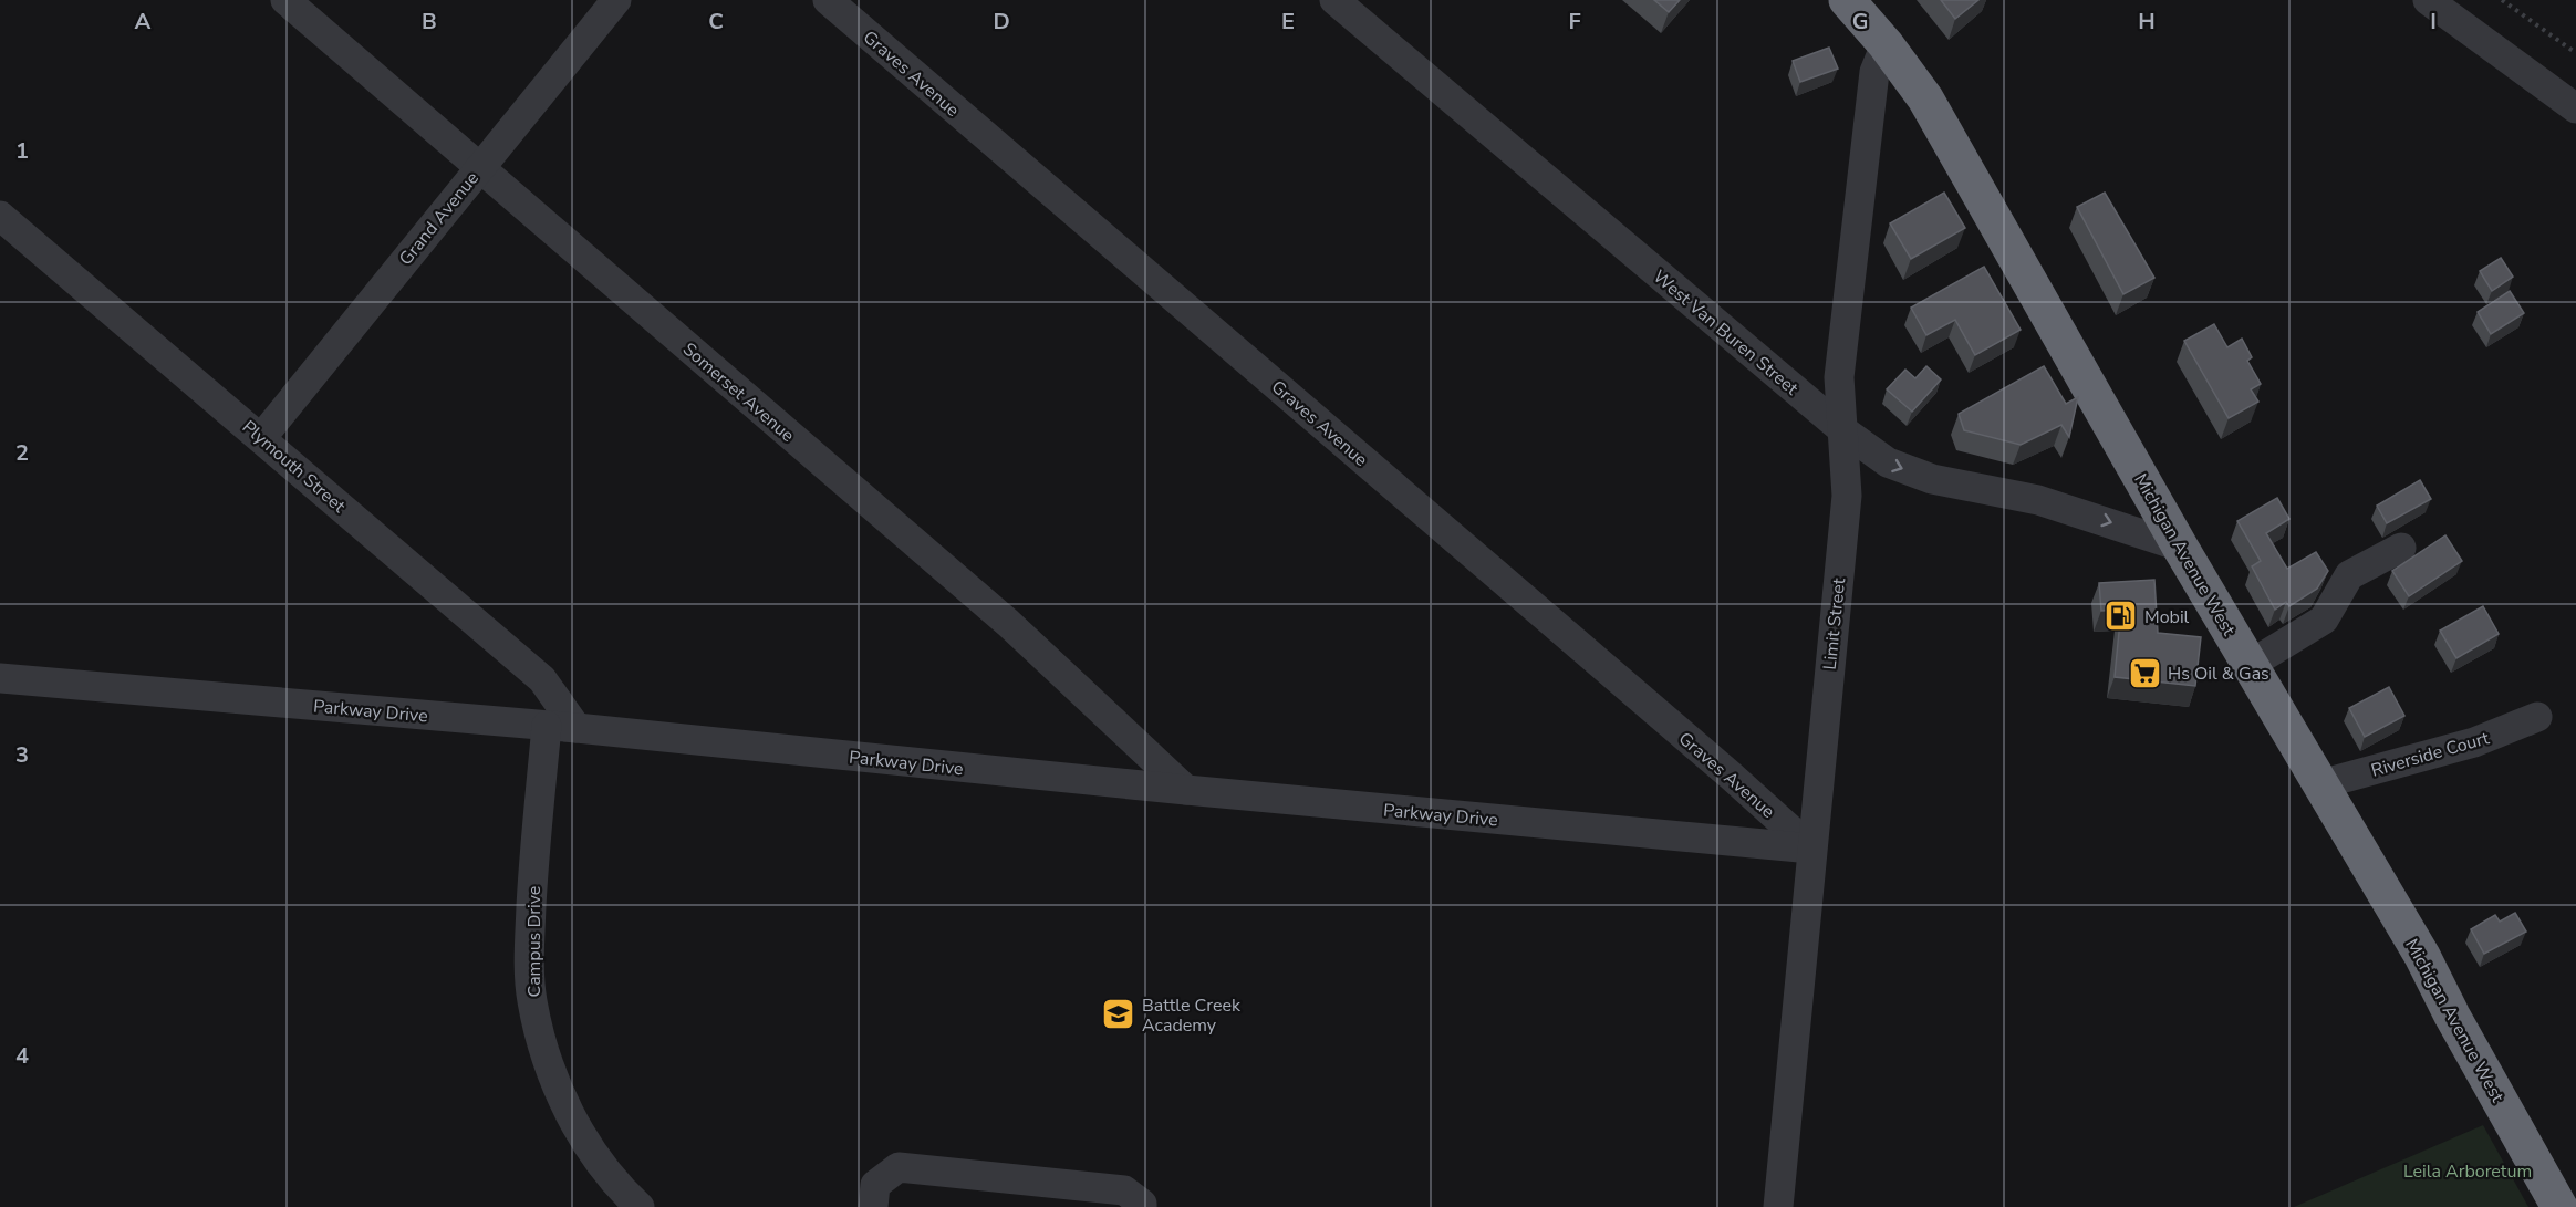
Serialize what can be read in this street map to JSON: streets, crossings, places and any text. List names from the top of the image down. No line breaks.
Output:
{"streets":{"highway":["Michigan Avenue West"],"street":["Graves Avenue","Grand Avenue","West Van Buren Street","Somerset Avenue","Plymouth Street","Limit Street","Parkway Drive","Riverside Court","Campus Drive"]},"crossings":[["Graves Avenue","Limit Street"],["Graves Avenue","Parkway Drive"],["Grand Avenue","Somerset Avenue"],["Grand Avenue","Plymouth Street"],["West Van Buren Street","Michigan Avenue West"],["West Van Buren Street","Limit Street"],["Somerset Avenue","Parkway Drive"],["Plymouth Street","Parkway Drive"],["Plymouth Street","Campus Drive"],["Michigan Avenue West","Limit Street"],["Michigan Avenue West","Riverside Court"],["Limit Street","Parkway Drive"],["Parkway Drive","Campus Drive"]],"parks":["Leila Arboretum"],"places":{"fuel station":["Mobil"],"supermarket":["Hs Oil & Gas"],"school or university":["Battle Creek Academy"]},"grid":{"columns":["A","B","C","D","E","F","G","H","I"],"rows":["1","2","3","4"]}}
